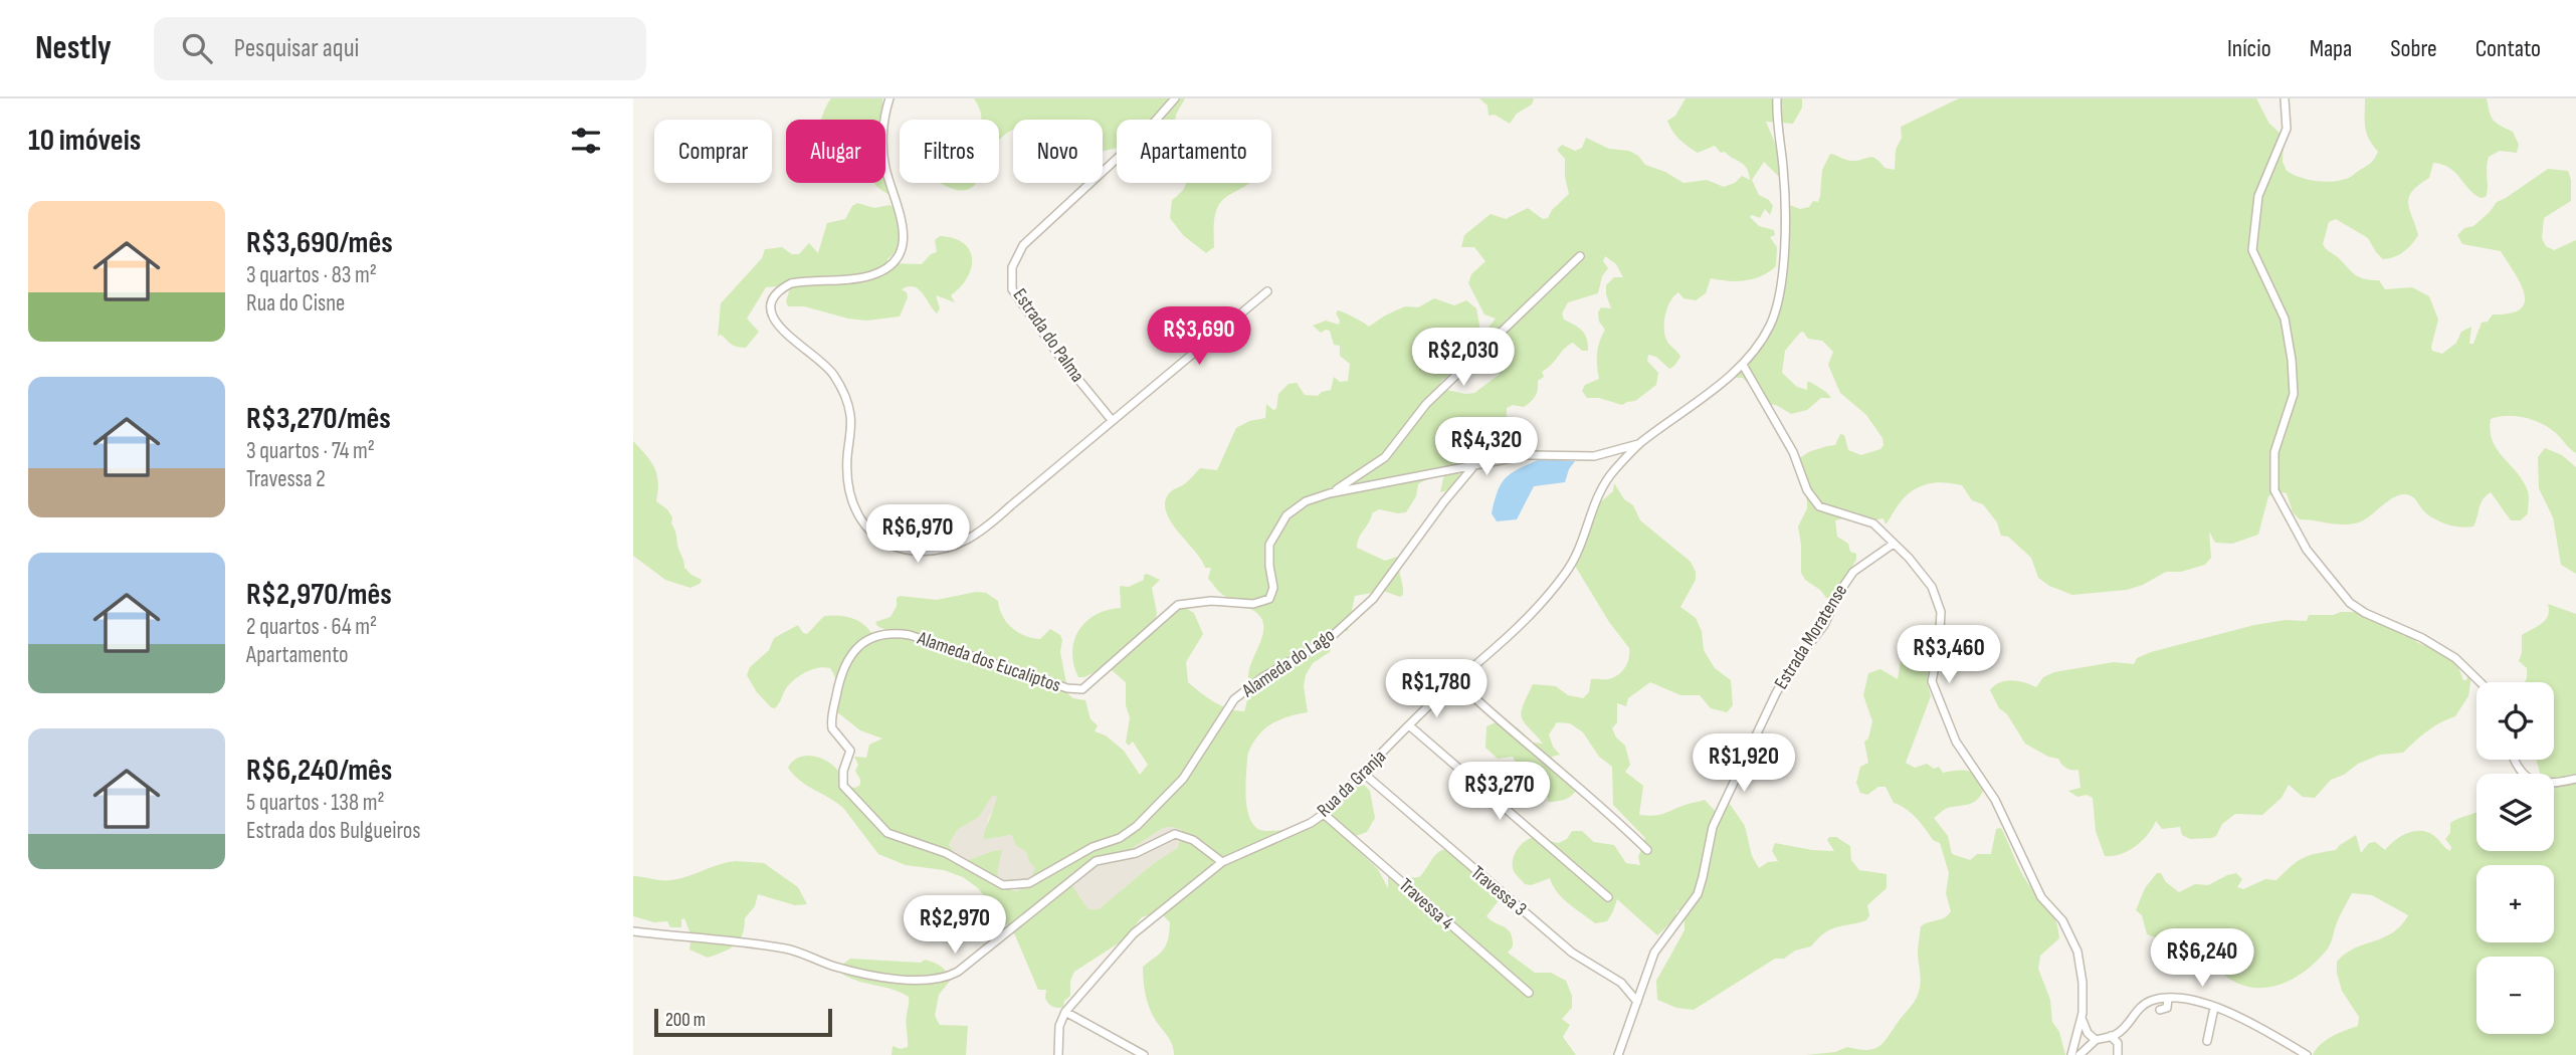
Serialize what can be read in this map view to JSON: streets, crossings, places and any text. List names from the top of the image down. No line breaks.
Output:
{"streets":{"street":["Estrada do Palma","Estrada Moratense","Alameda dos Eucaliptos","Alameda do Lago","Rua da Granja","Travessa 3","Travessa 4"]},"crossings":[["Estrada Moratense","Travessa 3"],["Alameda dos Eucaliptos","Alameda do Lago"],["Rua da Granja","Travessa 3"],["Rua da Granja","Travessa 4"]],"scale_bar":"200 m","page":{"header":"Nestly","search":"Pesquisar aqui","nav":["Início","Mapa","Sobre","Contato"],"heading":"10 imóveis","chip":["Comprar","Alugar","Filtros","Novo","Apartamento"],"list":[{"name":"R$3,690/mês","note":"3 quartos · 83 m² · Rua do Cisne"},{"name":"R$3,270/mês","note":"3 quartos · 74 m² · Travessa 2"},{"name":"R$2,970/mês","note":"2 quartos · 64 m² · Apartamento"},{"name":"R$6,240/mês","note":"5 quartos · 138 m² · Estrada dos Bulgueiros"}],"price":["R$3,690","R$2,030","R$4,320","R$6,970","R$3,460","R$1,780","R$1,920","R$3,270","R$2,970","R$6,240"],"map_buttons":["+","−"],"scale":"200 m"}}
